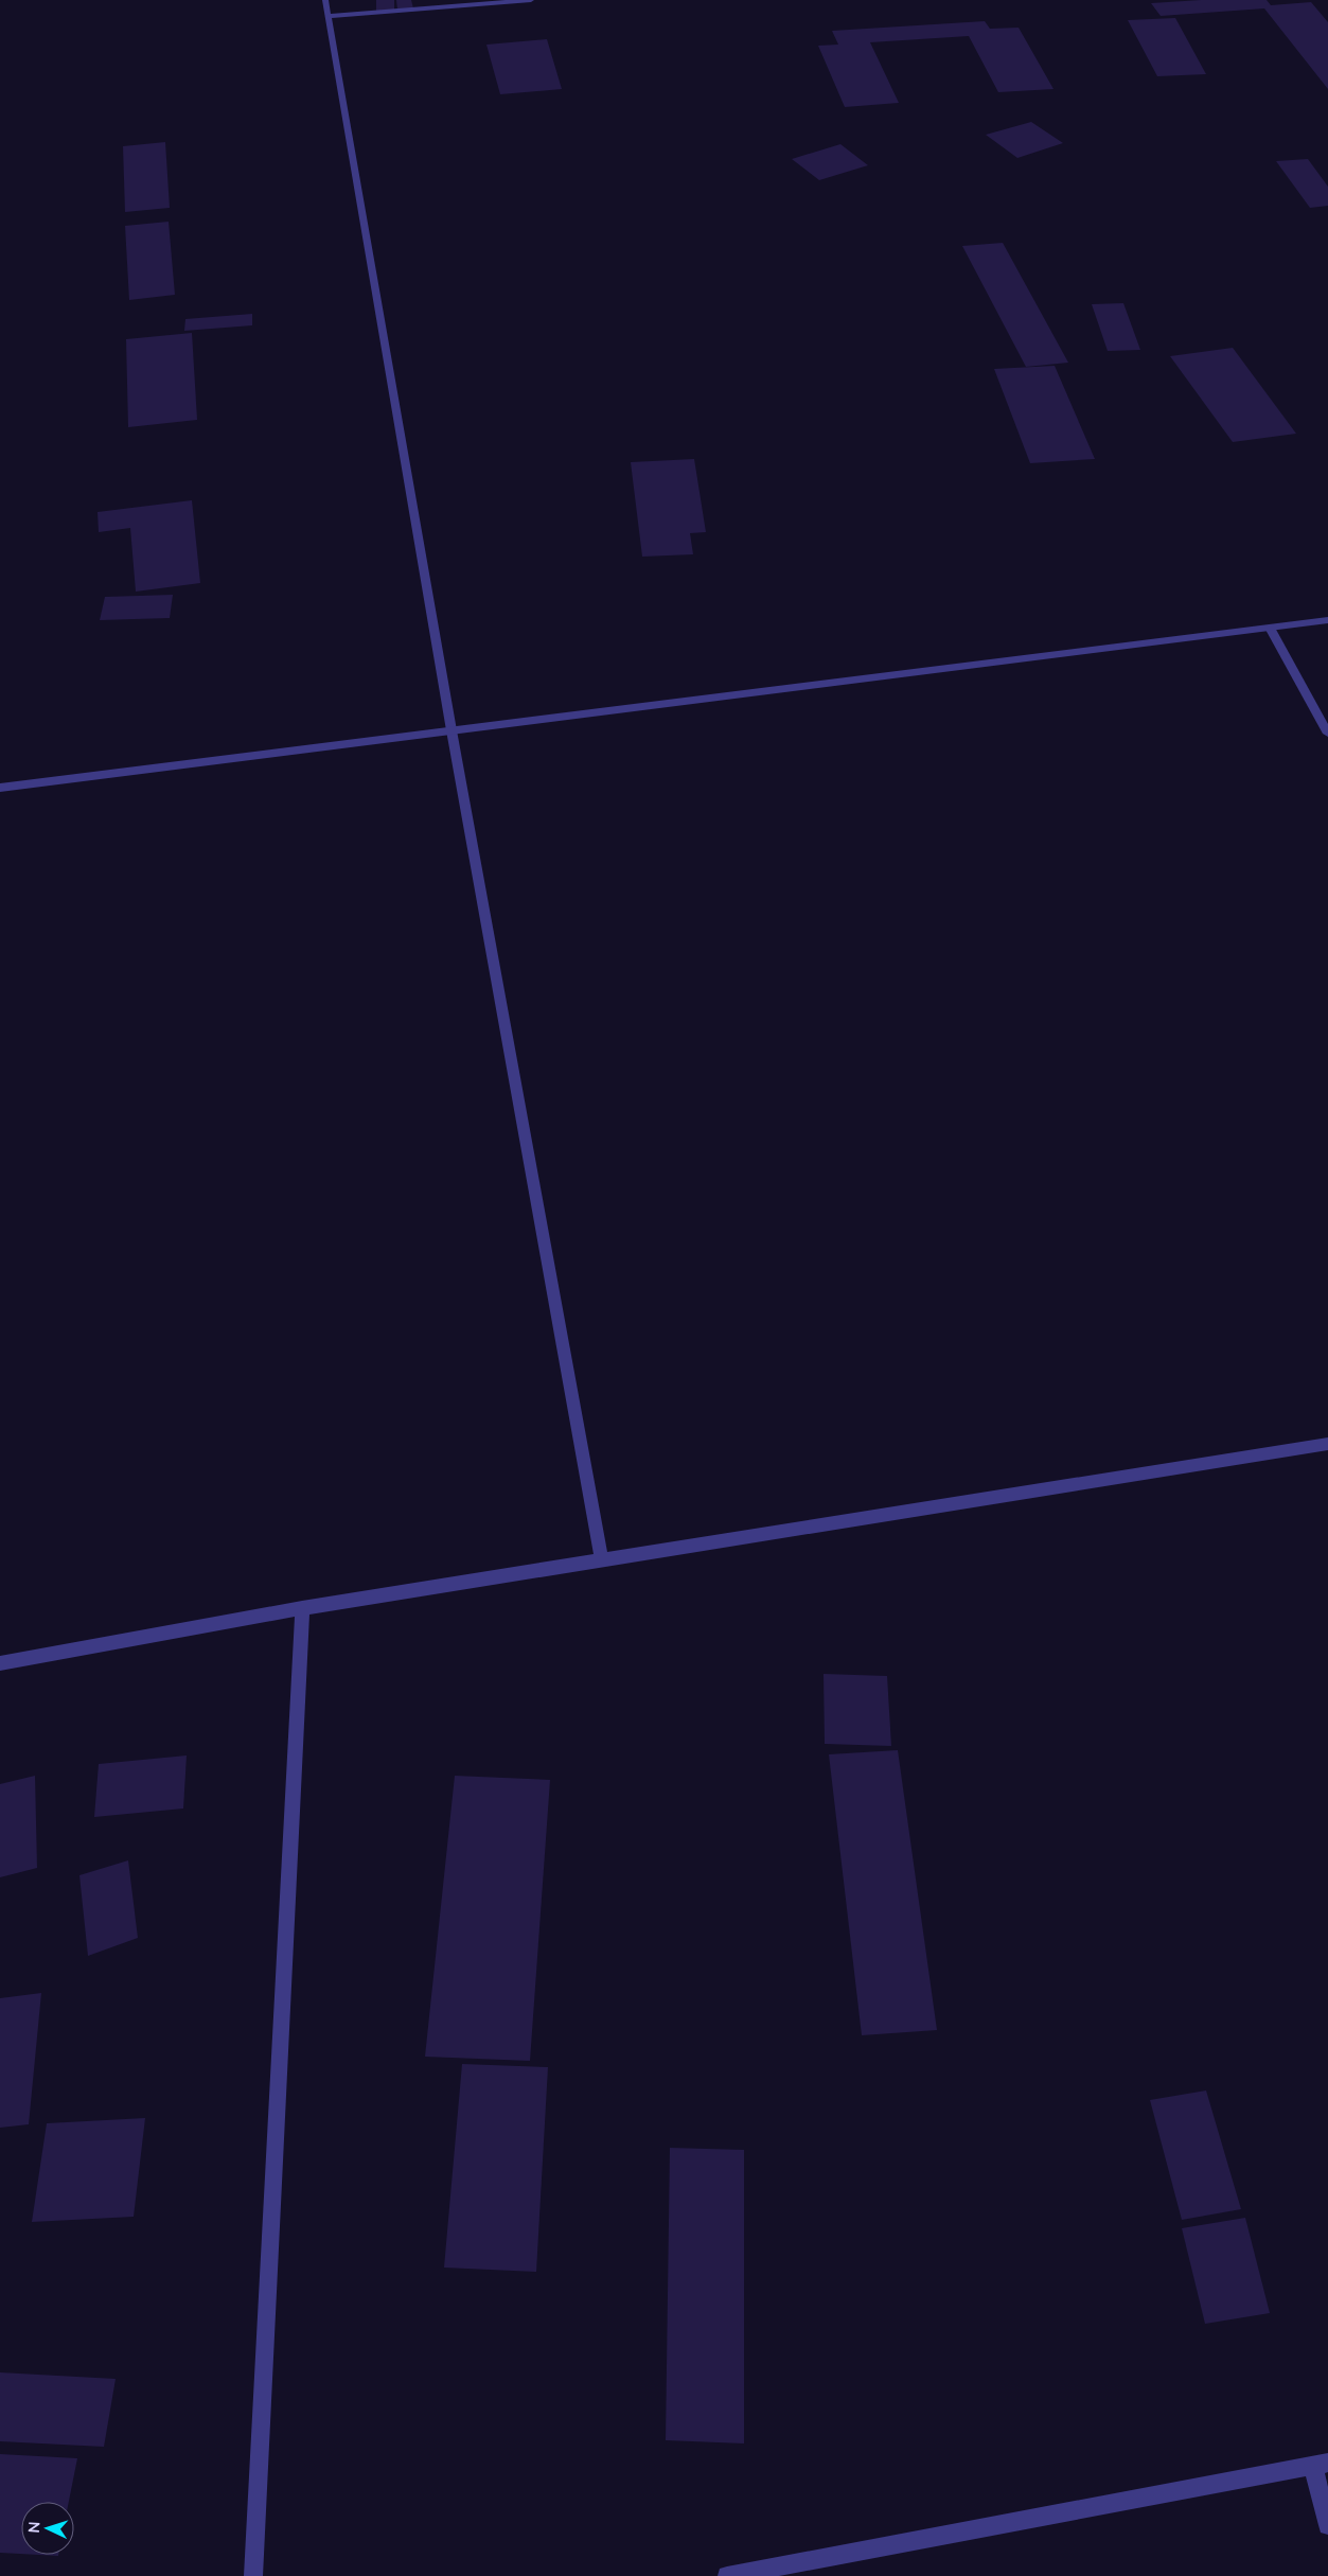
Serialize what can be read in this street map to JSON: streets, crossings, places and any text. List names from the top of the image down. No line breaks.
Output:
{"north":"left"}
